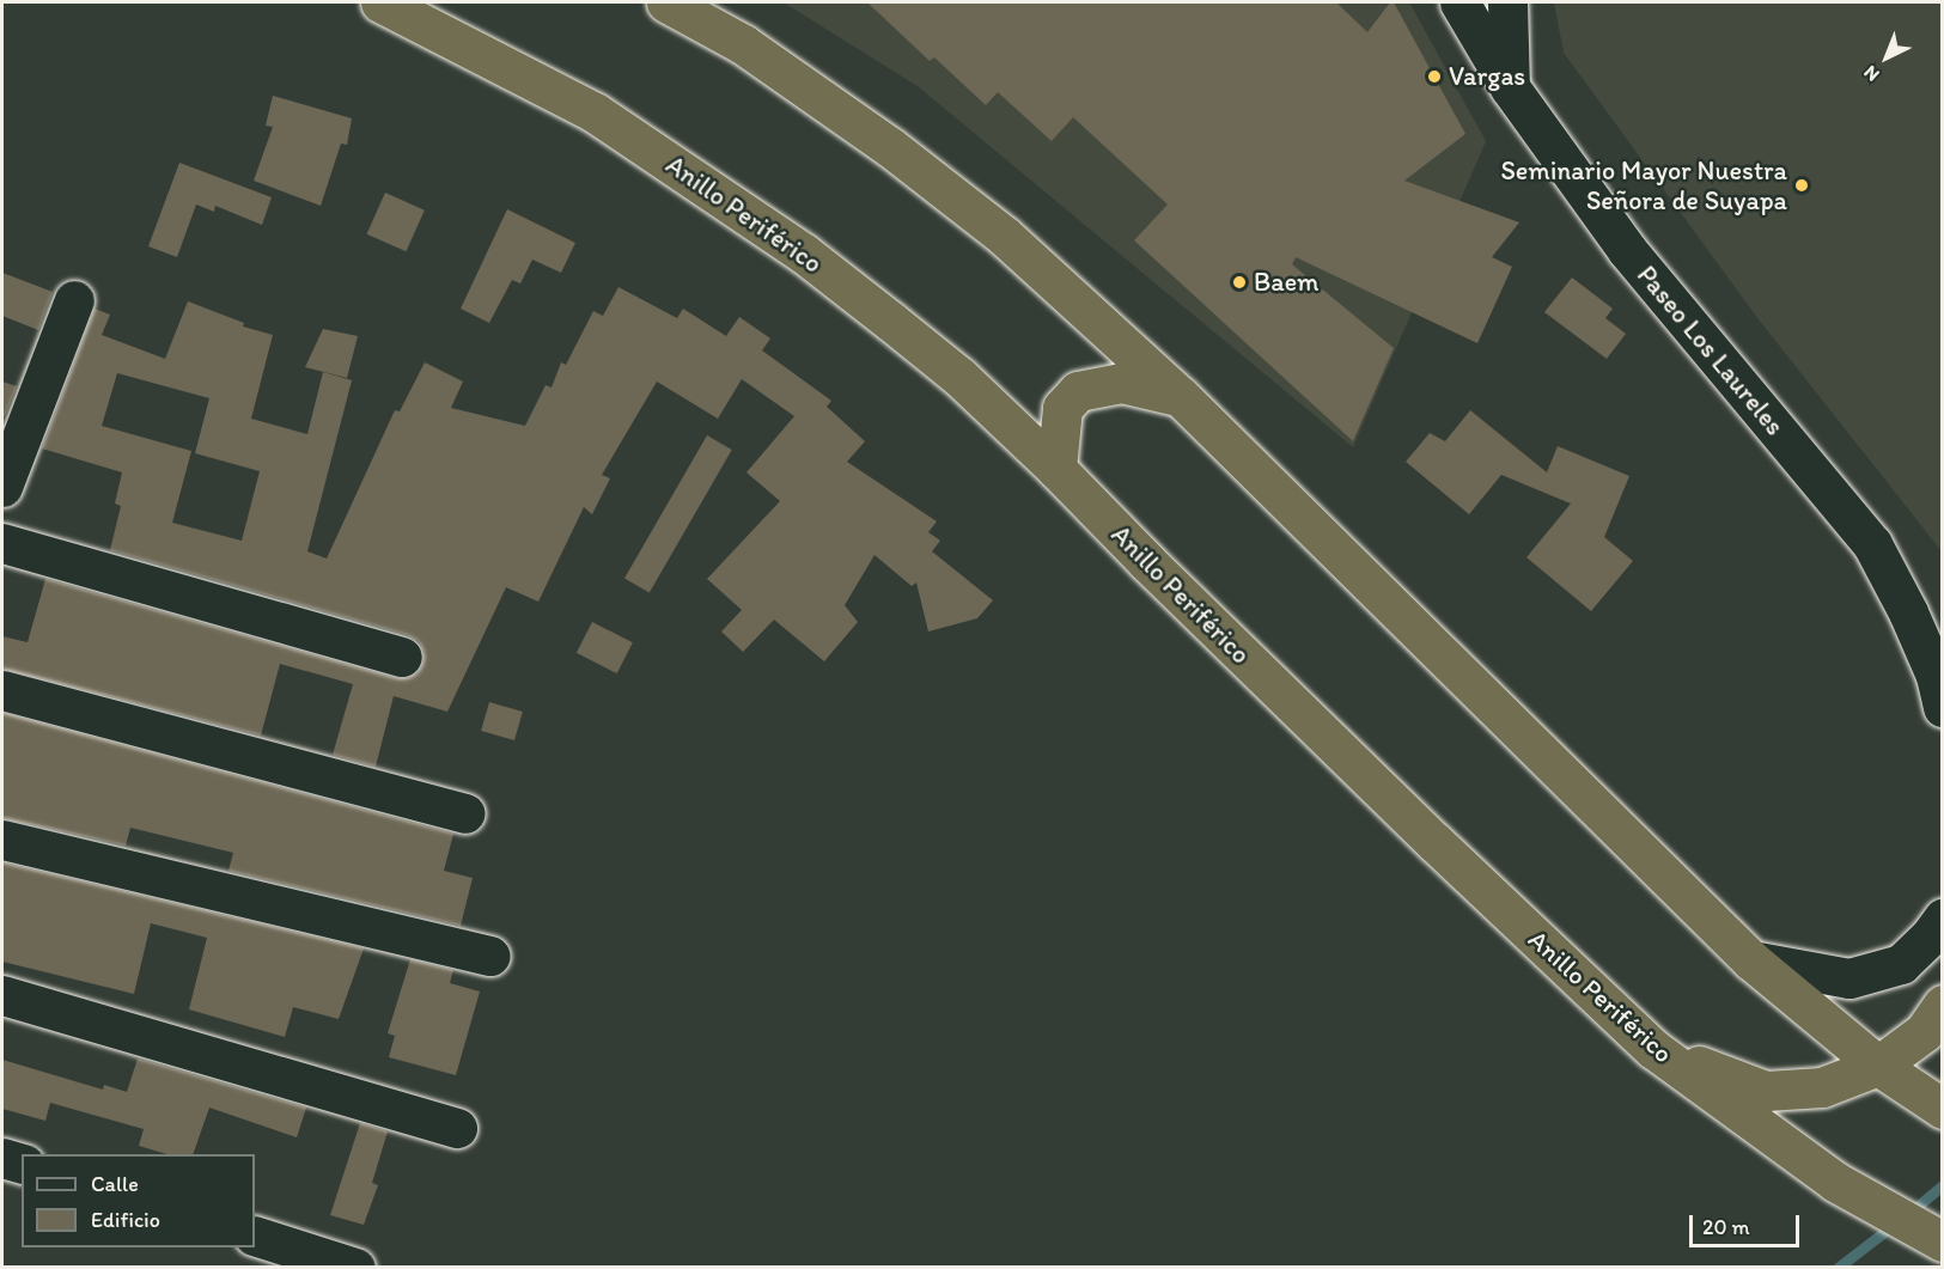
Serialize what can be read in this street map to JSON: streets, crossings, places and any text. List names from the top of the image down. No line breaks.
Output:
{"streets":{"highway":["Anillo Periférico"],"street":["Paseo Los Laureles"]},"places":["Vargas","Seminario Mayor Nuestra Señora de Suyapa","Baem"],"legend":["Calle","Edificio"],"scale_bar":"20 m","north":"bottom left"}
